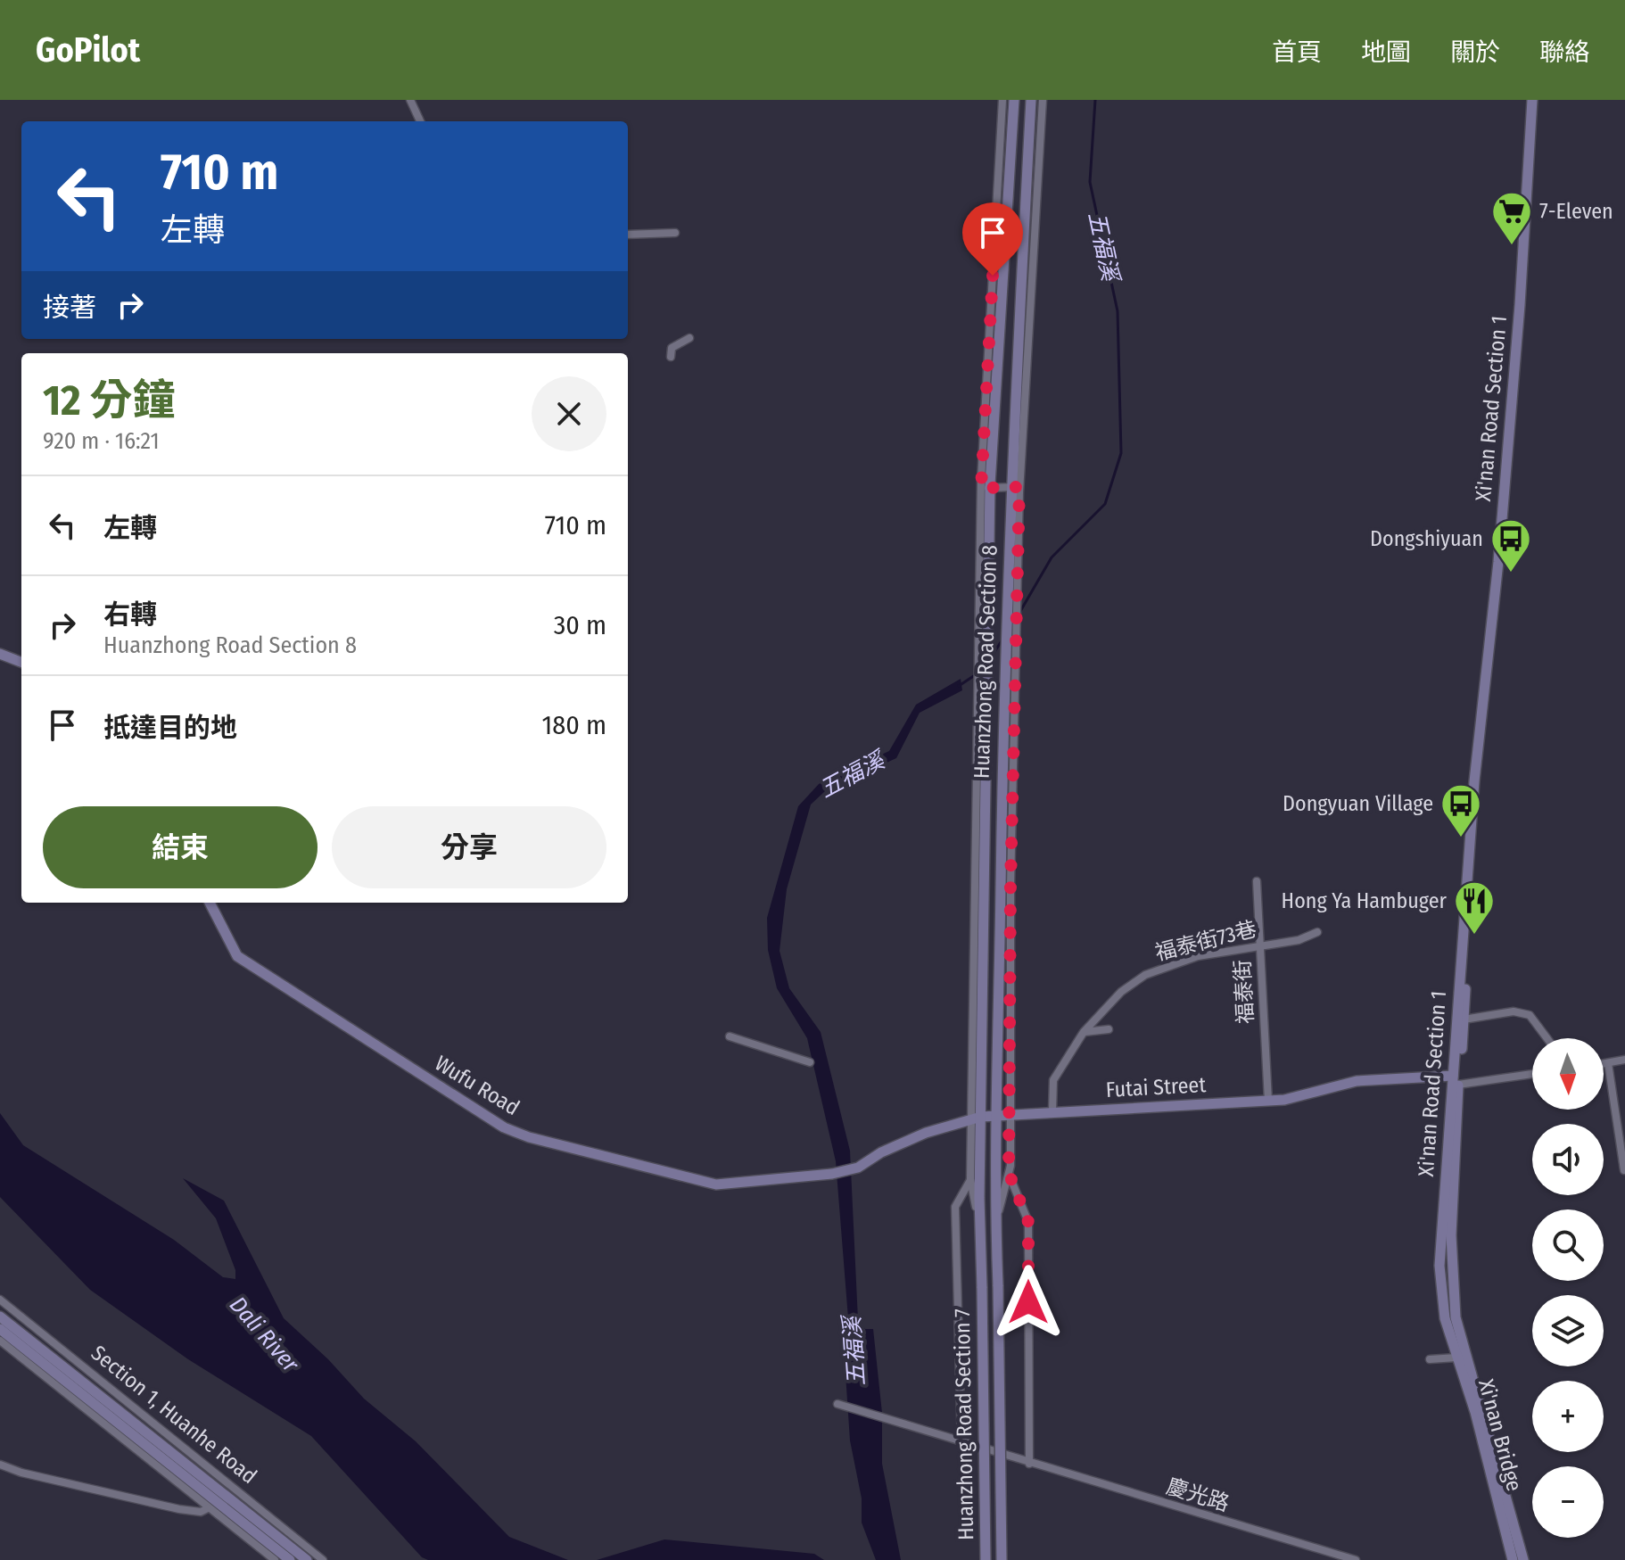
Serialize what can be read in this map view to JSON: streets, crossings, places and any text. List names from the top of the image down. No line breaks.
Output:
{"streets":{"street":["Xi'nan Road Section 1","Huanzhong Road Section 8","福泰街73巷","福泰街","Wufu Road","Futai Street","Section 1, Huanhe Road","Huanzhong Road Section 7","Xi'nan Bridge","慶光路"]},"crossings":[["Xi'nan Road Section 1","Futai Street"],["Xi'nan Road Section 1","Xi'nan Bridge"],["Huanzhong Road Section 8","Futai Street"],["Huanzhong Road Section 8","Huanzhong Road Section 7"],["Huanzhong Road Section 8","慶光路"],["福泰街73巷","福泰街"],["福泰街73巷","Futai Street"],["福泰街","Futai Street"],["Wufu Road","Futai Street"]],"water":["五福溪","Dali River"],"places":{"supermarket":["7-Eleven"],"bus stop":["Dongshiyuan","Dongyuan Village"],"restaurant":["Hong Ya Hambuger"]},"north":"bottom","page":{"header":"GoPilot","nav":["首頁","地圖","關於","聯絡"],"turn":["710 m","左轉"],"then":"接著","heading":["12 分鐘","920 m · 16:21"],"list":[{"name":"左轉","value":"710 m"},{"name":"右轉","note":"Huanzhong Road Section 8","value":"30 m"},{"name":"抵達目的地","value":"180 m"}],"buttons":["結束","分享"],"map_buttons":["+","−"]}}
